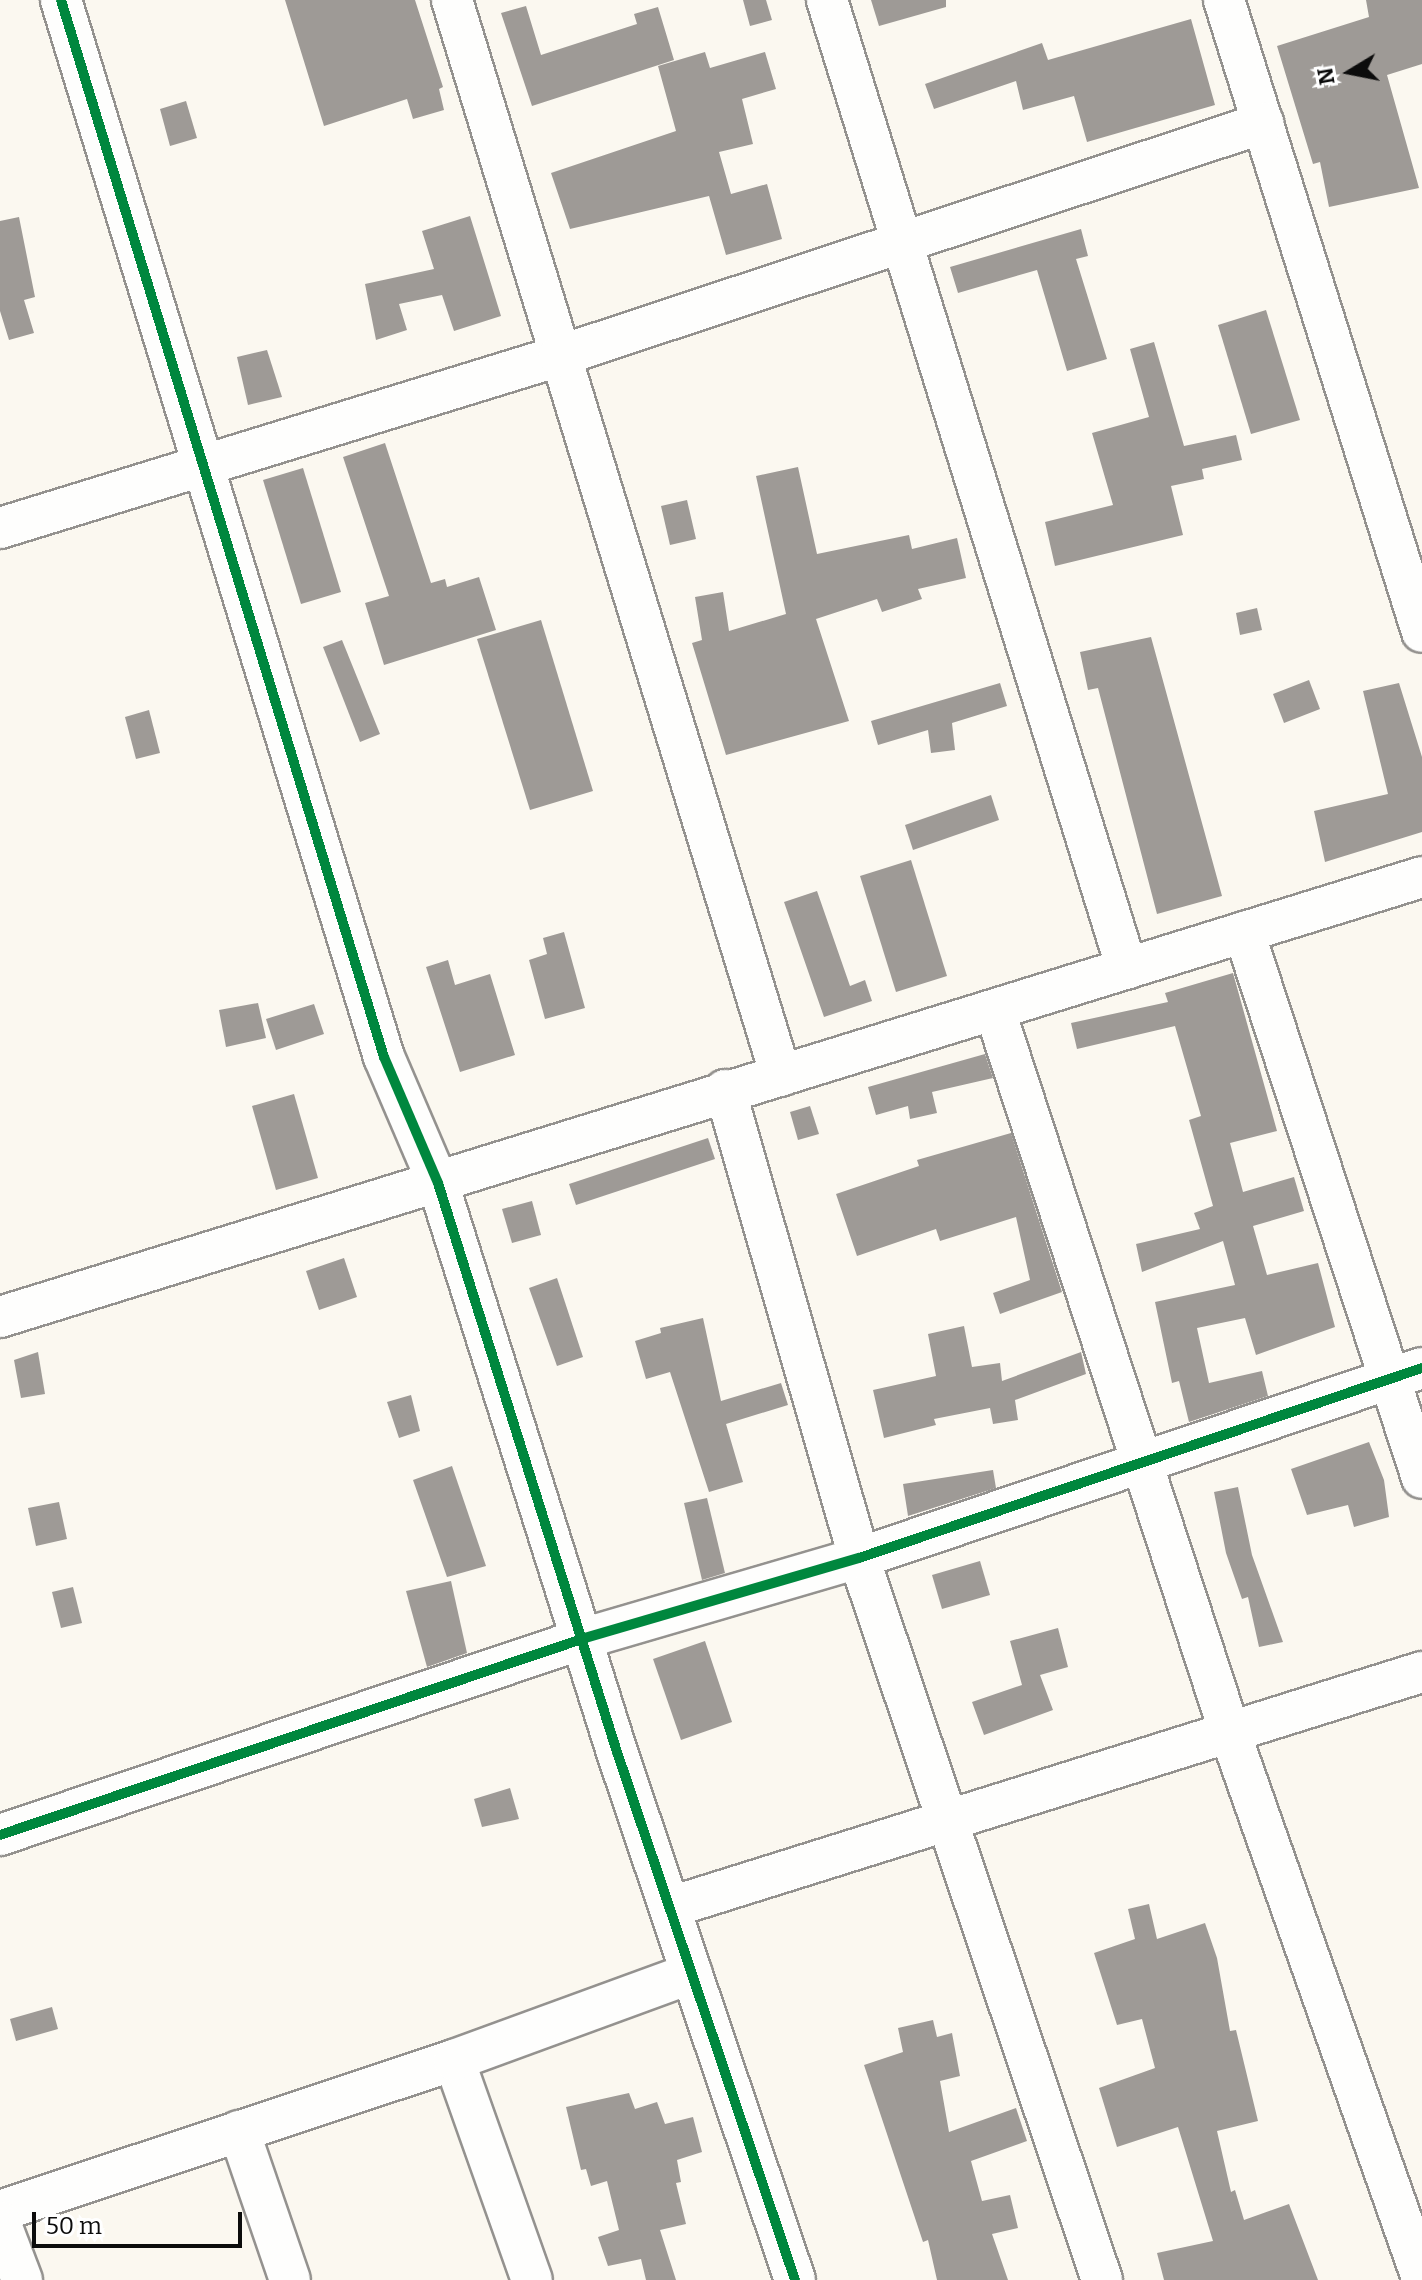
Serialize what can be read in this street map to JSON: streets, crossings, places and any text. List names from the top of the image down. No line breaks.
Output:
{"scale_bar":"50 m","north":"left"}
